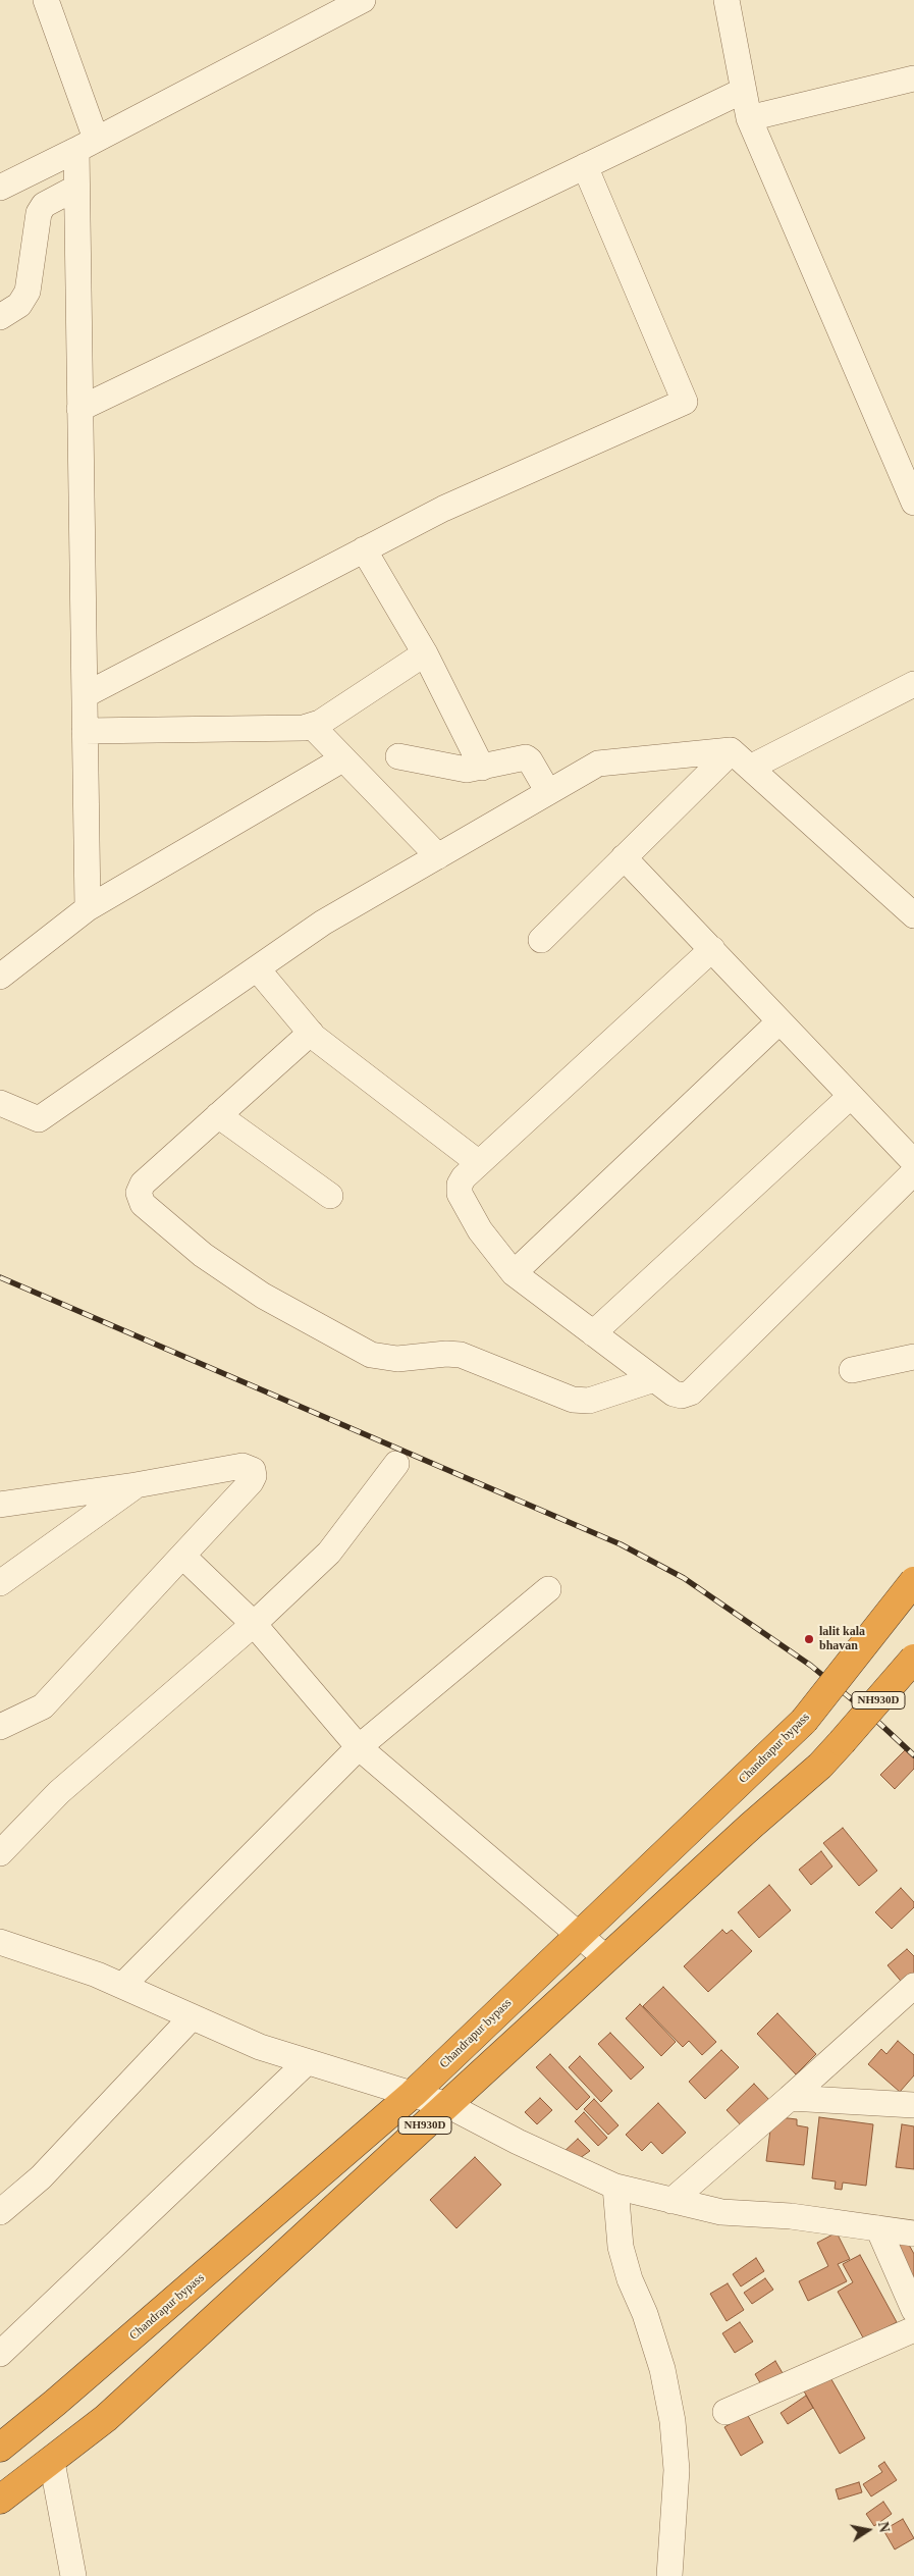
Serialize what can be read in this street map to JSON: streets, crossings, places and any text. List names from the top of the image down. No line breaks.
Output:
{"streets":{"highway":["NH930D","Chandrapur bypass"]},"places":["lalit kala bhavan"],"north":"right"}
